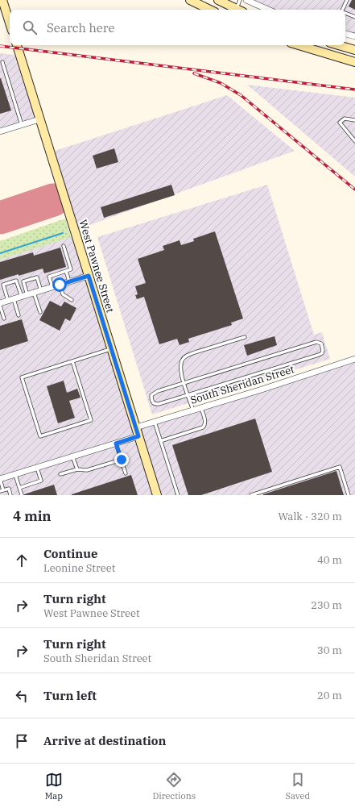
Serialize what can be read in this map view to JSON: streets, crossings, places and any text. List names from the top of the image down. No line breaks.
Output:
{"streets":{"main road":["West Pawnee Street"],"street":["South Sheridan Street"]},"crossings":[["West Pawnee Street","South Sheridan Street"]],"page":{"search":"Search here","heading":["4 min","Walk · 320 m"],"list":[["Continue","Leonine Street","40 m"],["Turn right","West Pawnee Street","230 m"],["Turn right","South Sheridan Street","30 m"],["Turn left","20 m"],"Arrive at destination"],"nav":["Map","Directions","Saved"]}}
